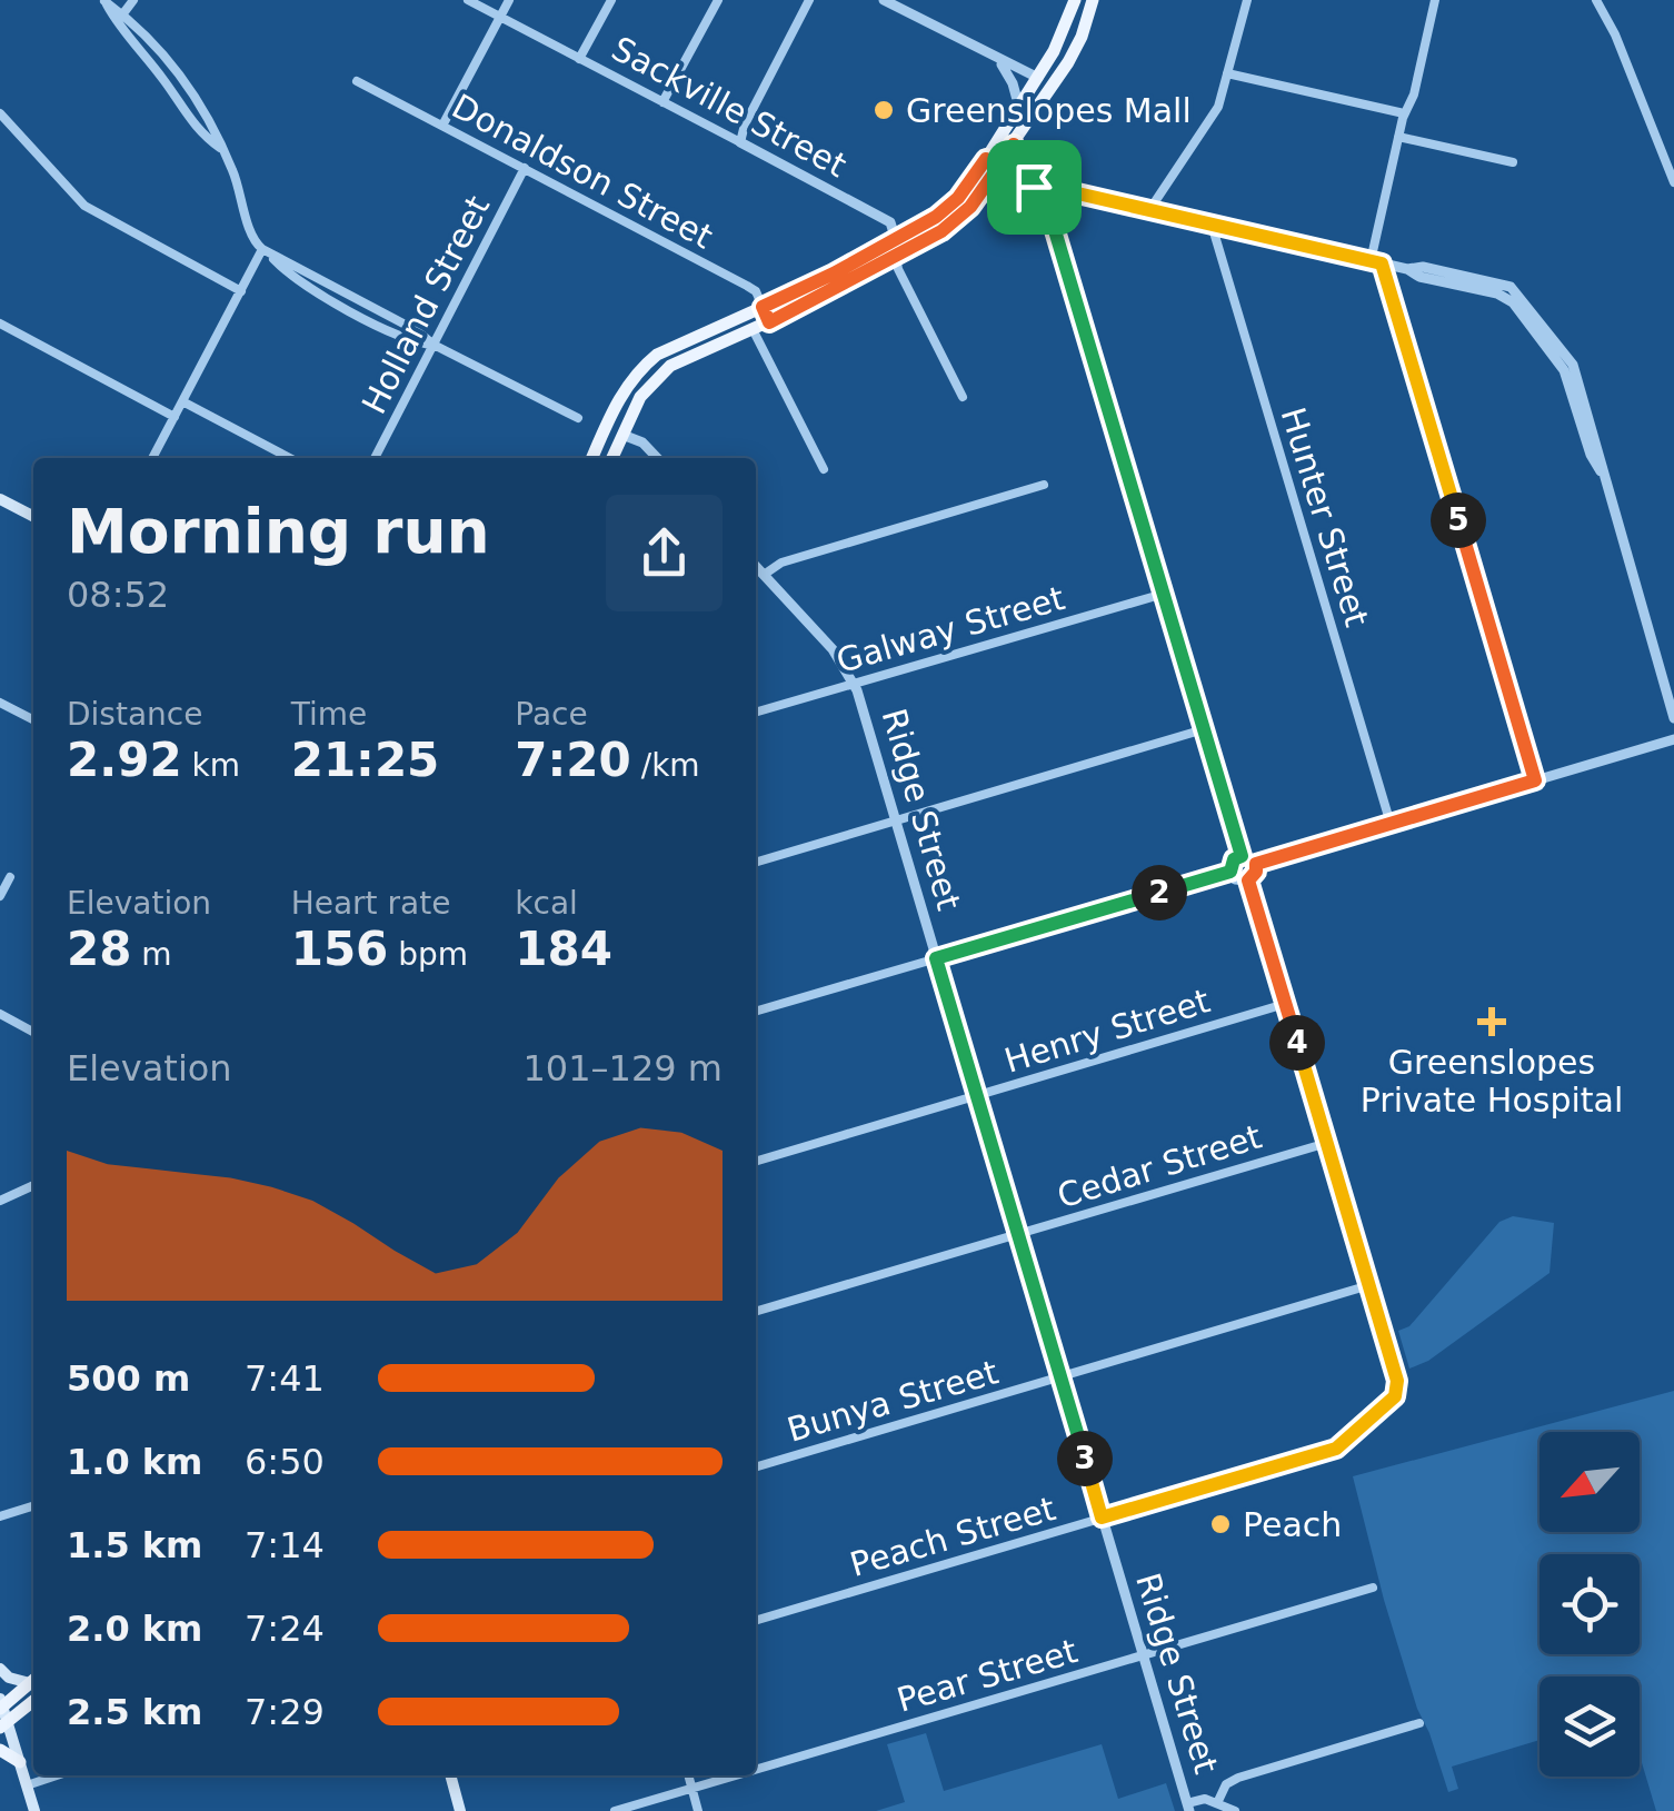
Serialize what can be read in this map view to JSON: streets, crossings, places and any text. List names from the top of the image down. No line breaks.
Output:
{"streets":{"street":["Sackville Street","Donaldson Street","Holland Street","Hunter Street","Galway Street","Ridge Street","Henry Street","Cedar Street","Bunya Street","Peach Street","Pear Street"]},"crossings":[["Donaldson Street","Holland Street"],["Galway Street","Ridge Street"],["Ridge Street","Henry Street"],["Ridge Street","Cedar Street"],["Ridge Street","Bunya Street"],["Ridge Street","Peach Street"],["Ridge Street","Pear Street"],["Bunya Street","Peach Street"]],"places":{"other":["Greenslopes Mall","Peach"],"health":["Greenslopes Private Hospital"]},"north":"bottom left","page":{"heading":["Morning run","08:52"],"pins":["5","2","4","3"],"stats":[["Distance","2.92 km"],["Time","21:25"],["Pace","7:20 /km"],["Elevation","28 m"],["Heart rate","156 bpm"],["kcal","184"]],"chart":["Elevation","101–129 m"],"list":[{"name":"500 m","note":"7:41"},{"name":"1.0 km","note":"6:50"},{"name":"1.5 km","note":"7:14"},{"name":"2.0 km","note":"7:24"},{"name":"2.5 km","note":"7:29"}]}}
